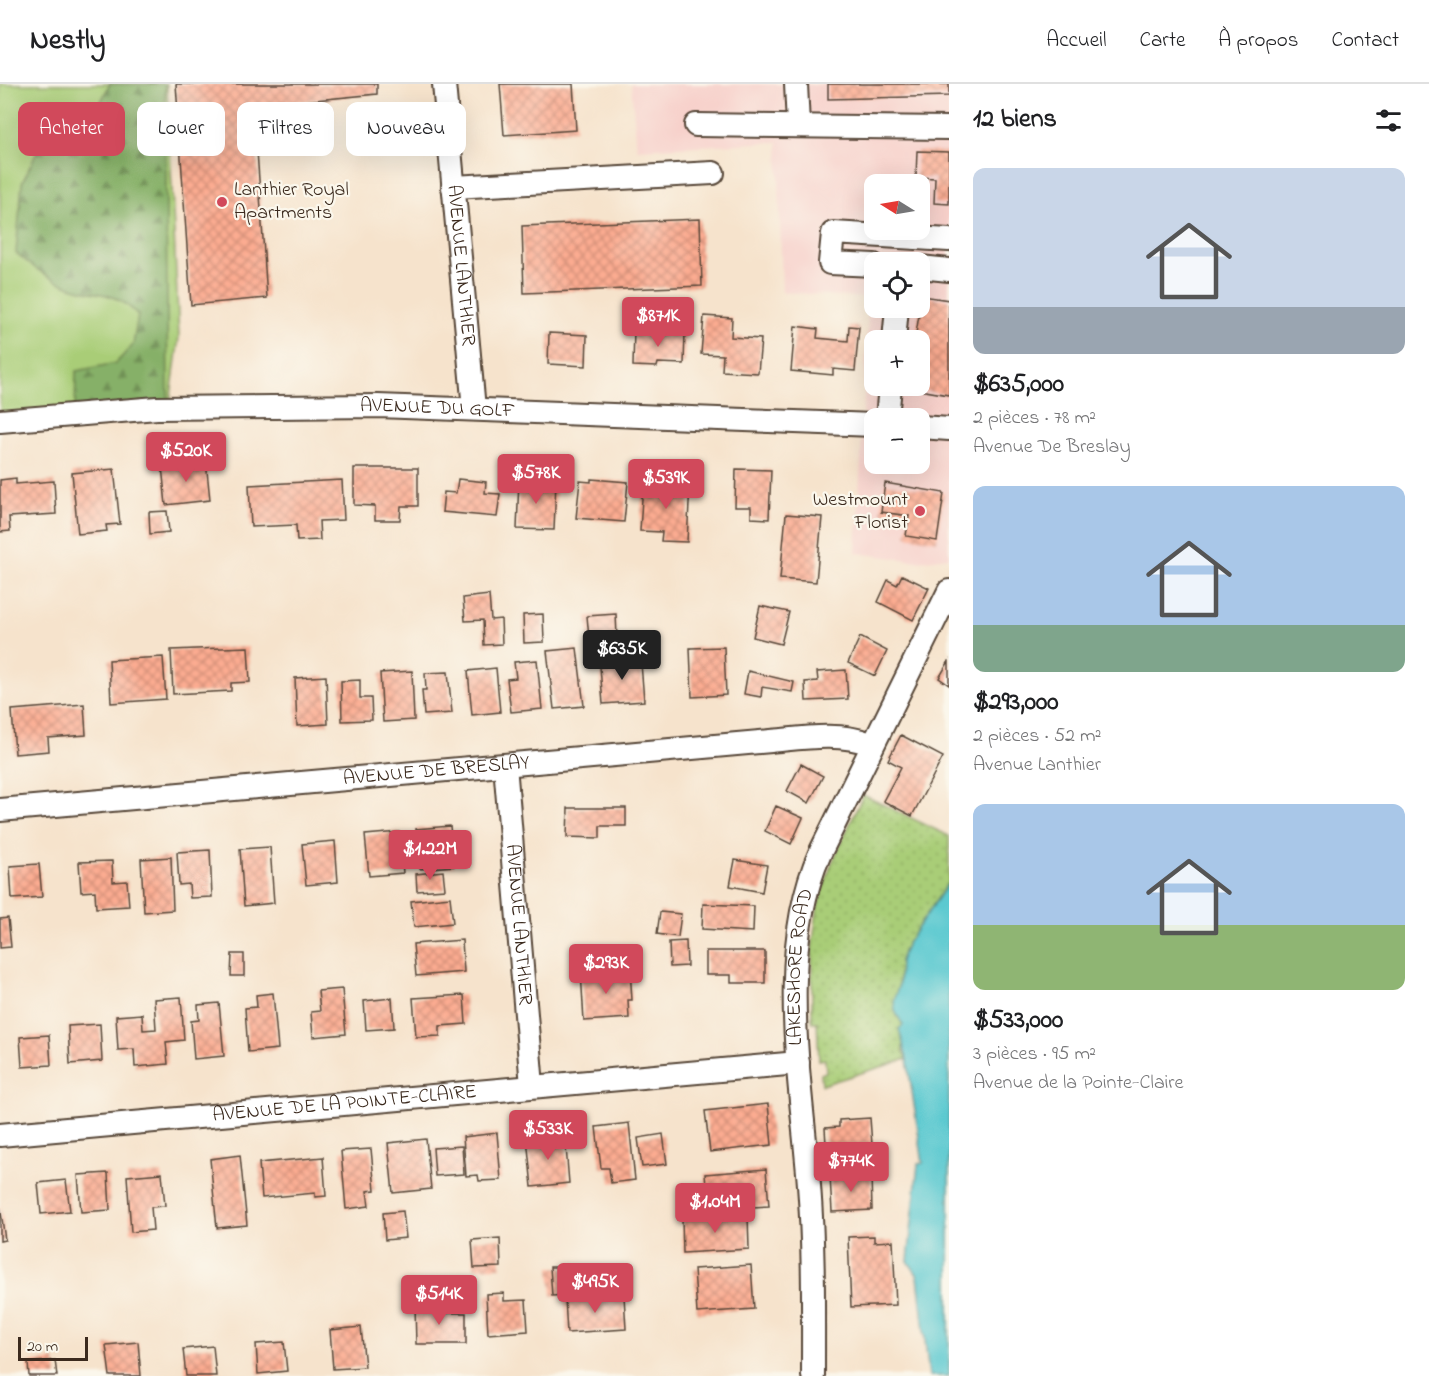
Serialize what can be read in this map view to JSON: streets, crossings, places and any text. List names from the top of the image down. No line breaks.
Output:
{"streets":{"street":["AVENUE LANTHIER","AVENUE DU GOLF","AVENUE DE BRESLAY","LAKESHORE ROAD","AVENUE DE LA POINTE-CLAIRE"]},"crossings":[["AVENUE LANTHIER","AVENUE DU GOLF"],["AVENUE LANTHIER","AVENUE DE BRESLAY"],["AVENUE LANTHIER","AVENUE DE LA POINTE-CLAIRE"],["AVENUE DE BRESLAY","LAKESHORE ROAD"],["LAKESHORE ROAD","AVENUE DE LA POINTE-CLAIRE"]],"places":["Lanthier Royal Apartments","Westmount Florist"],"scale_bar":"20 m","north":"left","page":{"header":"Nestly","nav":["Accueil","Carte","À propos","Contact"],"heading":"12 biens","chip":["Acheter","Louer","Filtres","Nouveau"],"list":[{"name":"$635,000","note":"2 pièces · 78 m² · Avenue De Breslay"},{"name":"$293,000","note":"2 pièces · 52 m² · Avenue Lanthier"},{"name":"$533,000","note":"3 pièces · 95 m² · Avenue de la Pointe-Claire"}],"map_buttons":["+","−"],"price":["$871K","$520K","$578K","$539K","$635K","$1.22M","$293K","$533K","$774K","$1.04M","$495K","$514K"],"scale":"20 m"}}
